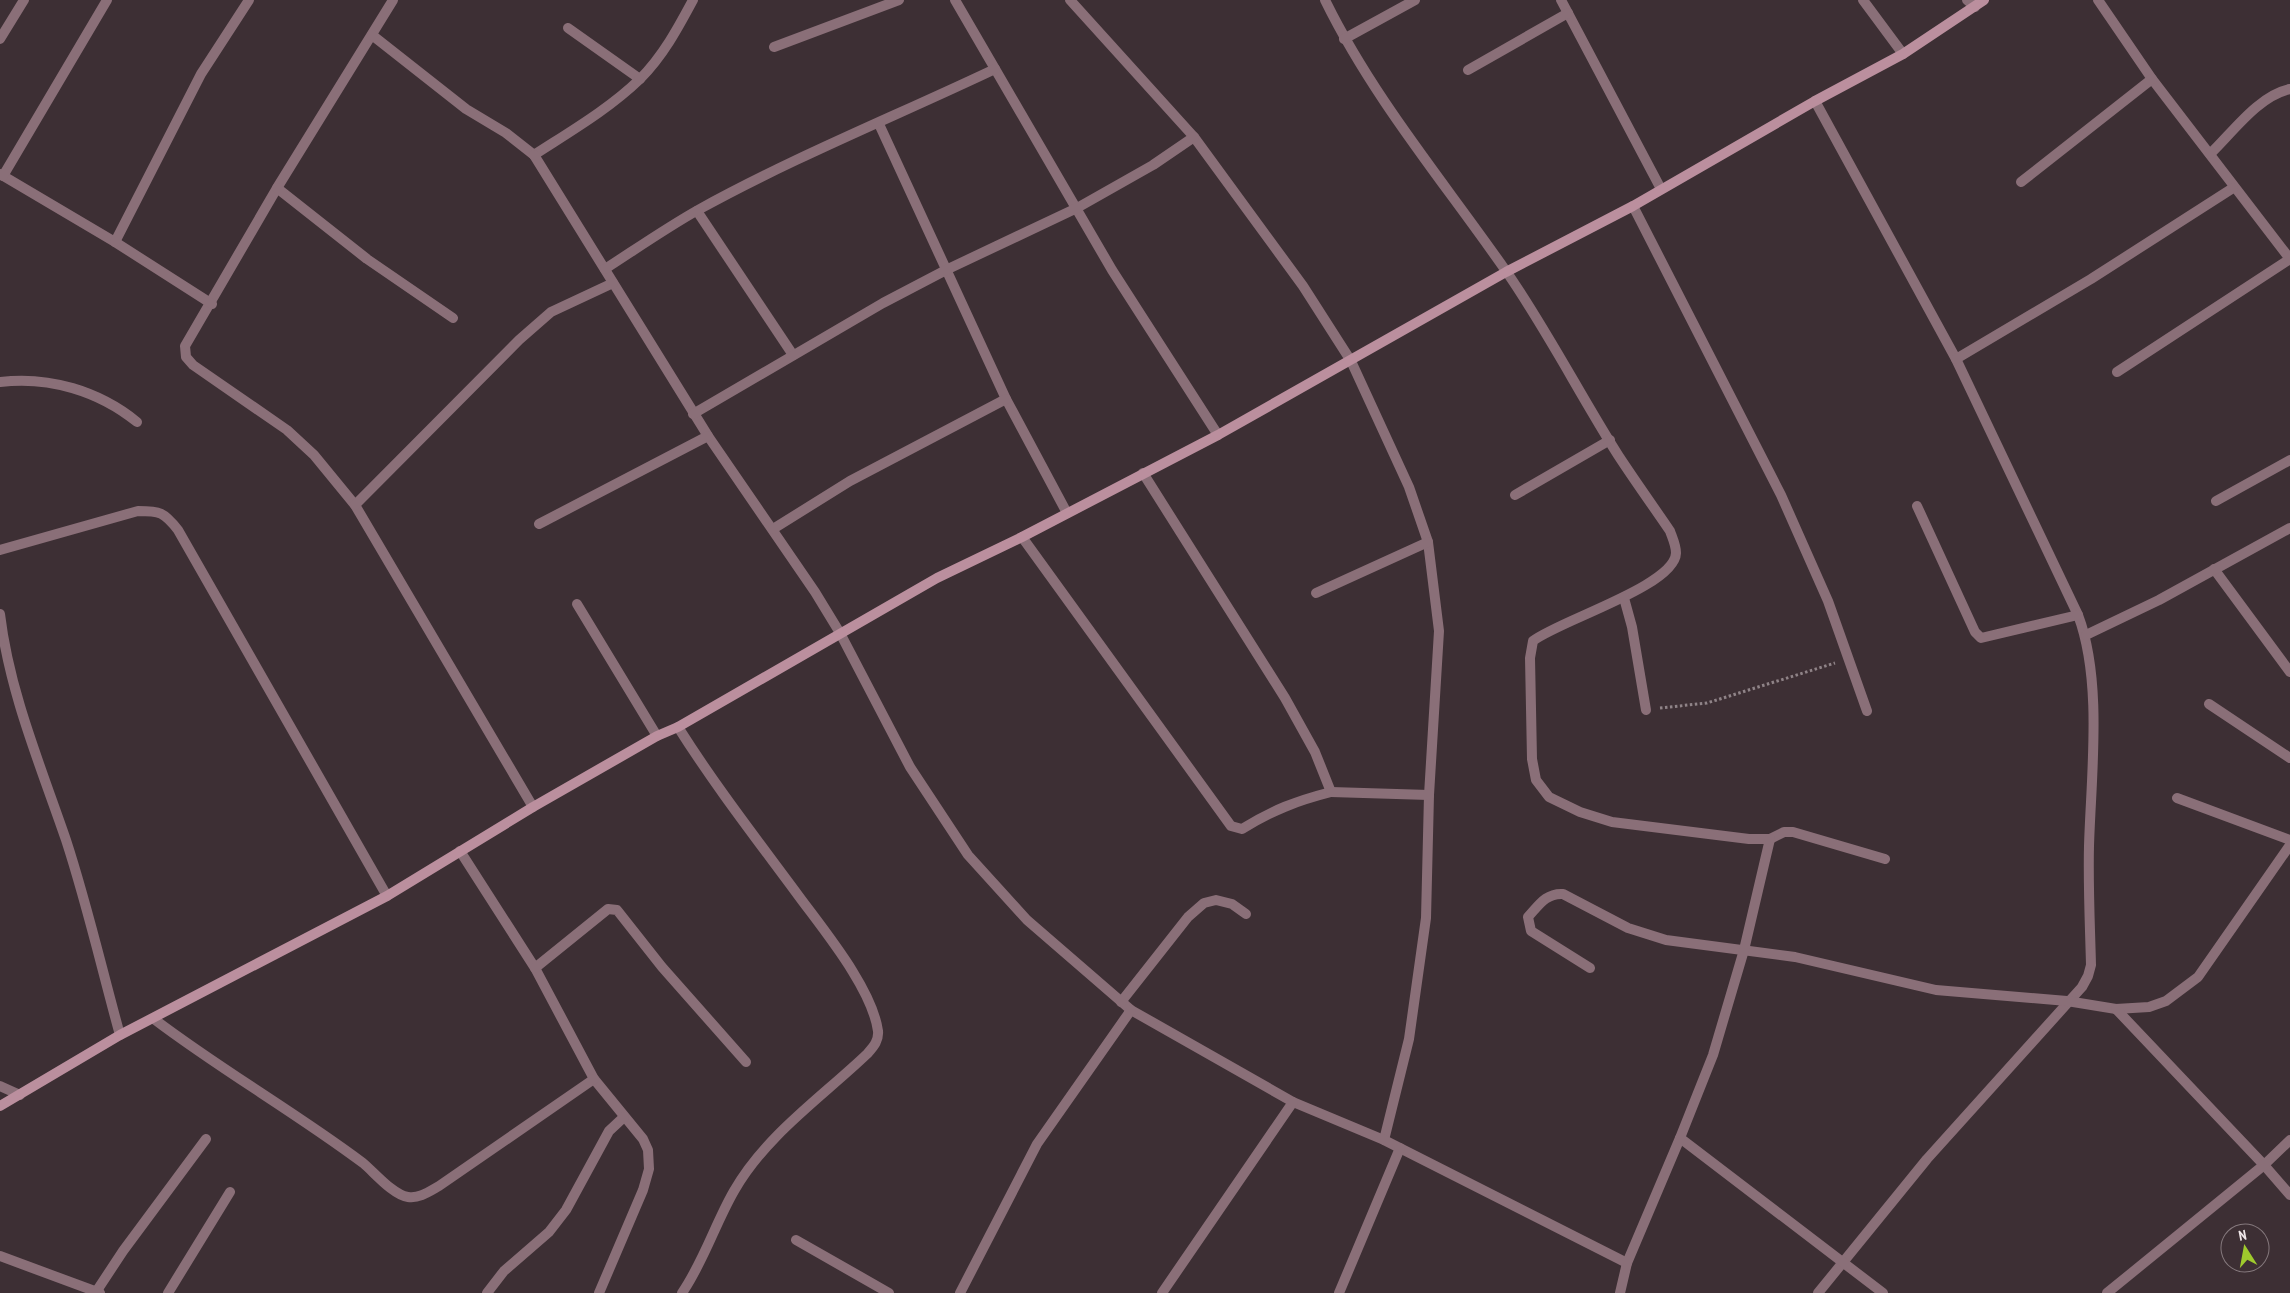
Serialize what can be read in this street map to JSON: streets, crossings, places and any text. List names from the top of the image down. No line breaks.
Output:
{"north":"top"}
